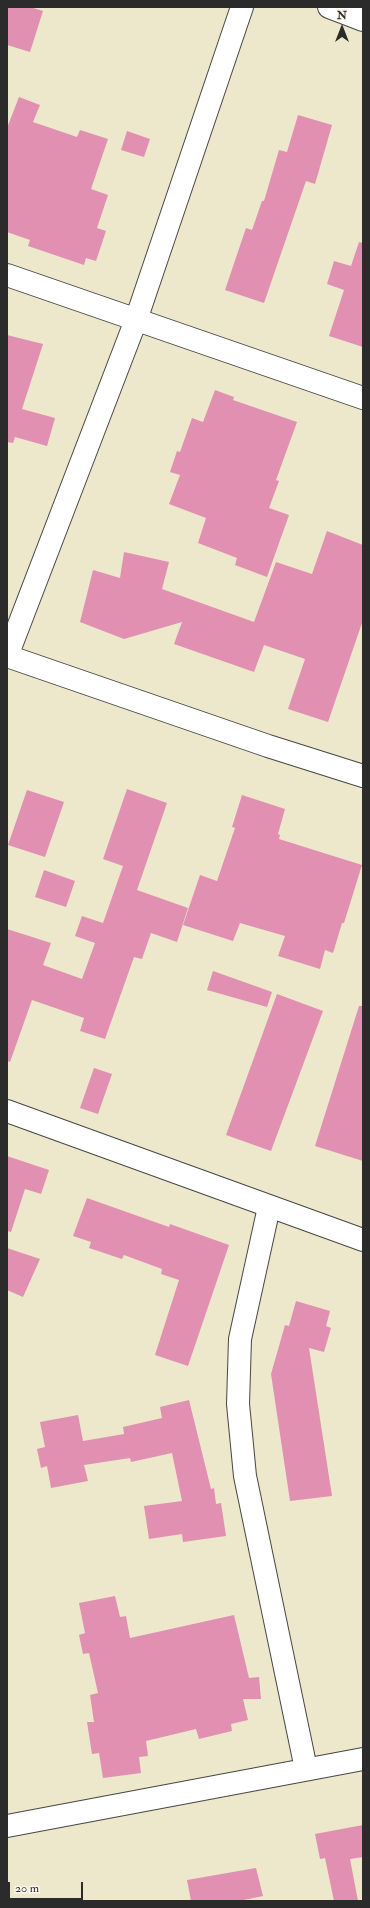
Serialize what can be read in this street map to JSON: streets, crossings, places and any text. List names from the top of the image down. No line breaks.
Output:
{"scale_bar":"20 m","north":"top"}
